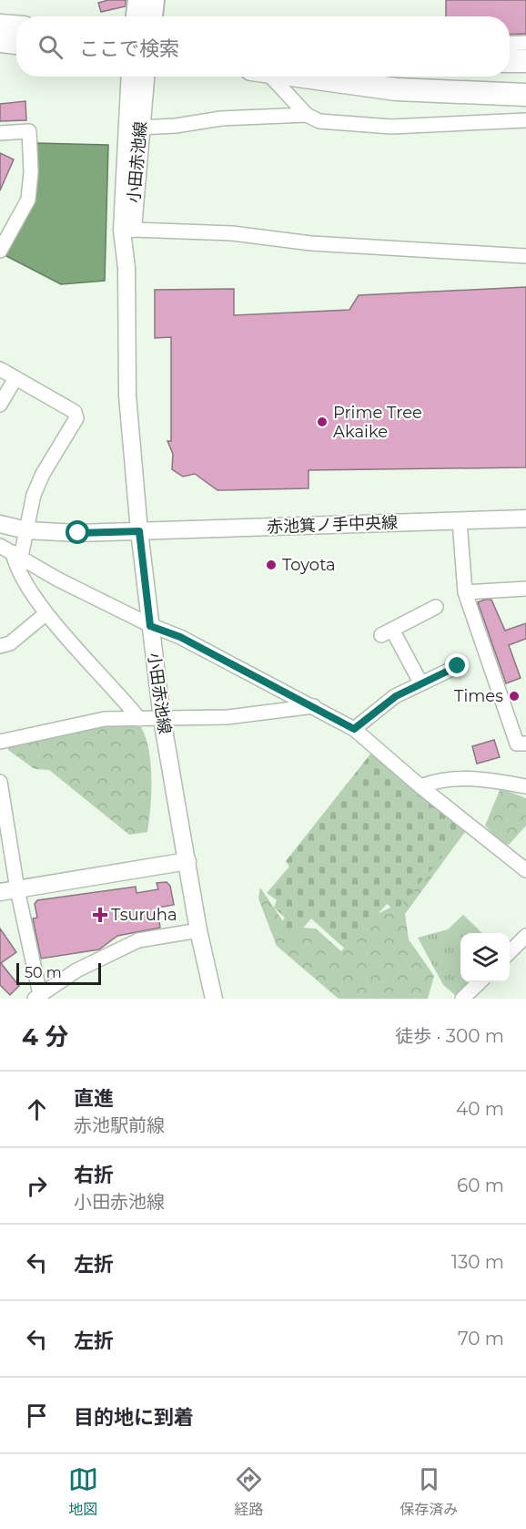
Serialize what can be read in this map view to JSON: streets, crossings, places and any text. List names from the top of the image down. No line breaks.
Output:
{"streets":{"street":["小田赤池線","赤池箕ノ手中央線"]},"crossings":[["小田赤池線","赤池箕ノ手中央線"]],"places":{"other":["Prime Tree Akaike","Toyota","Times"],"health":["Tsuruha"]},"scale_bar":"50 m","page":{"search":"ここで検索","scale":"50 m","heading":["4 分","徒歩 · 300 m"],"list":[["直進","赤池駅前線","40 m"],["右折","小田赤池線","60 m"],["左折","130 m"],["左折","70 m"],"目的地に到着"],"nav":["地図","経路","保存済み"]}}
